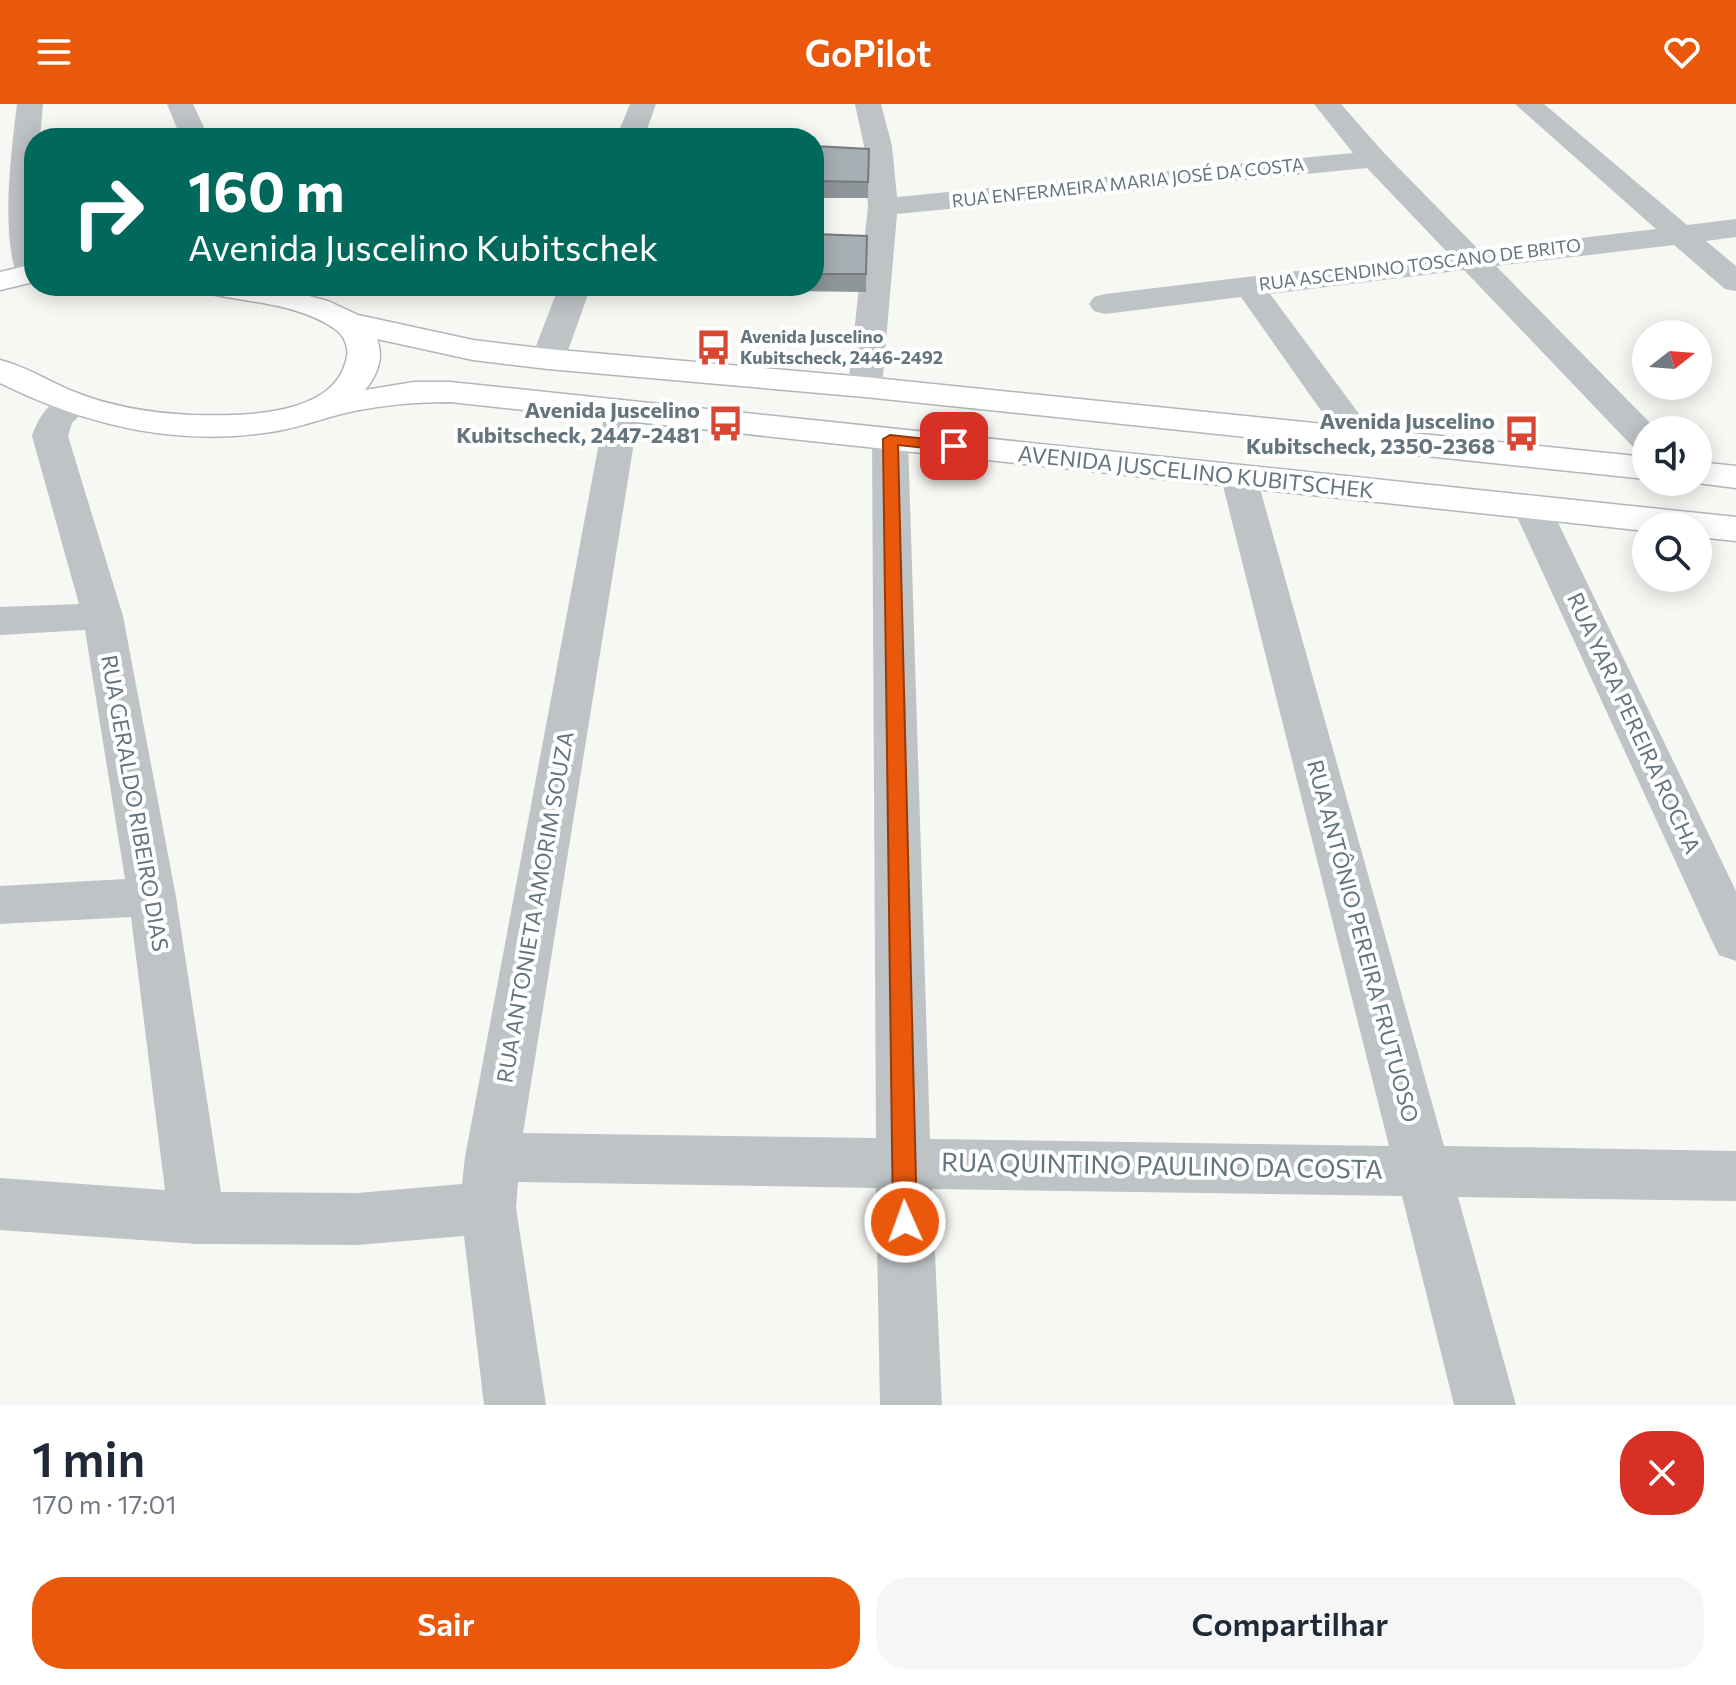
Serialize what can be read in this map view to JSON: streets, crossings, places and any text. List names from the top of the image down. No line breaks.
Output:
{"streets":{"main road":["AVENIDA JUSCELINO KUBITSCHEK"],"street":["RUA ENFERMEIRA MARIA JOSÉ DA COSTA","RUA ASCENDINO TOSCANO DE BRITO","RUA YARA PEREIRA ROCHA","RUA GERALDO RIBEIRO DIAS","RUA ANTONIETA AMORIM SOUZA","RUA ANTÔNIO PEREIRA FRUTUOSO","RUA QUINTINO PAULINO DA COSTA"]},"crossings":[["AVENIDA JUSCELINO KUBITSCHEK","RUA YARA PEREIRA ROCHA"],["AVENIDA JUSCELINO KUBITSCHEK","RUA GERALDO RIBEIRO DIAS"],["AVENIDA JUSCELINO KUBITSCHEK","RUA ANTONIETA AMORIM SOUZA"],["AVENIDA JUSCELINO KUBITSCHEK","RUA ANTÔNIO PEREIRA FRUTUOSO"],["RUA GERALDO RIBEIRO DIAS","RUA QUINTINO PAULINO DA COSTA"],["RUA ANTONIETA AMORIM SOUZA","RUA QUINTINO PAULINO DA COSTA"],["RUA ANTÔNIO PEREIRA FRUTUOSO","RUA QUINTINO PAULINO DA COSTA"]],"places":{"bus stop":["Avenida Juscelino Kubitscheck, 2446-2492","Avenida Juscelino Kubitscheck, 2447-2481","Avenida Juscelino Kubitscheck, 2350-2368"]},"north":"right","page":{"header":"GoPilot","turn":["160 m","Avenida Juscelino Kubitschek"],"heading":["1 min","170 m · 17:01"],"buttons":["Sair","Compartilhar"]}}
